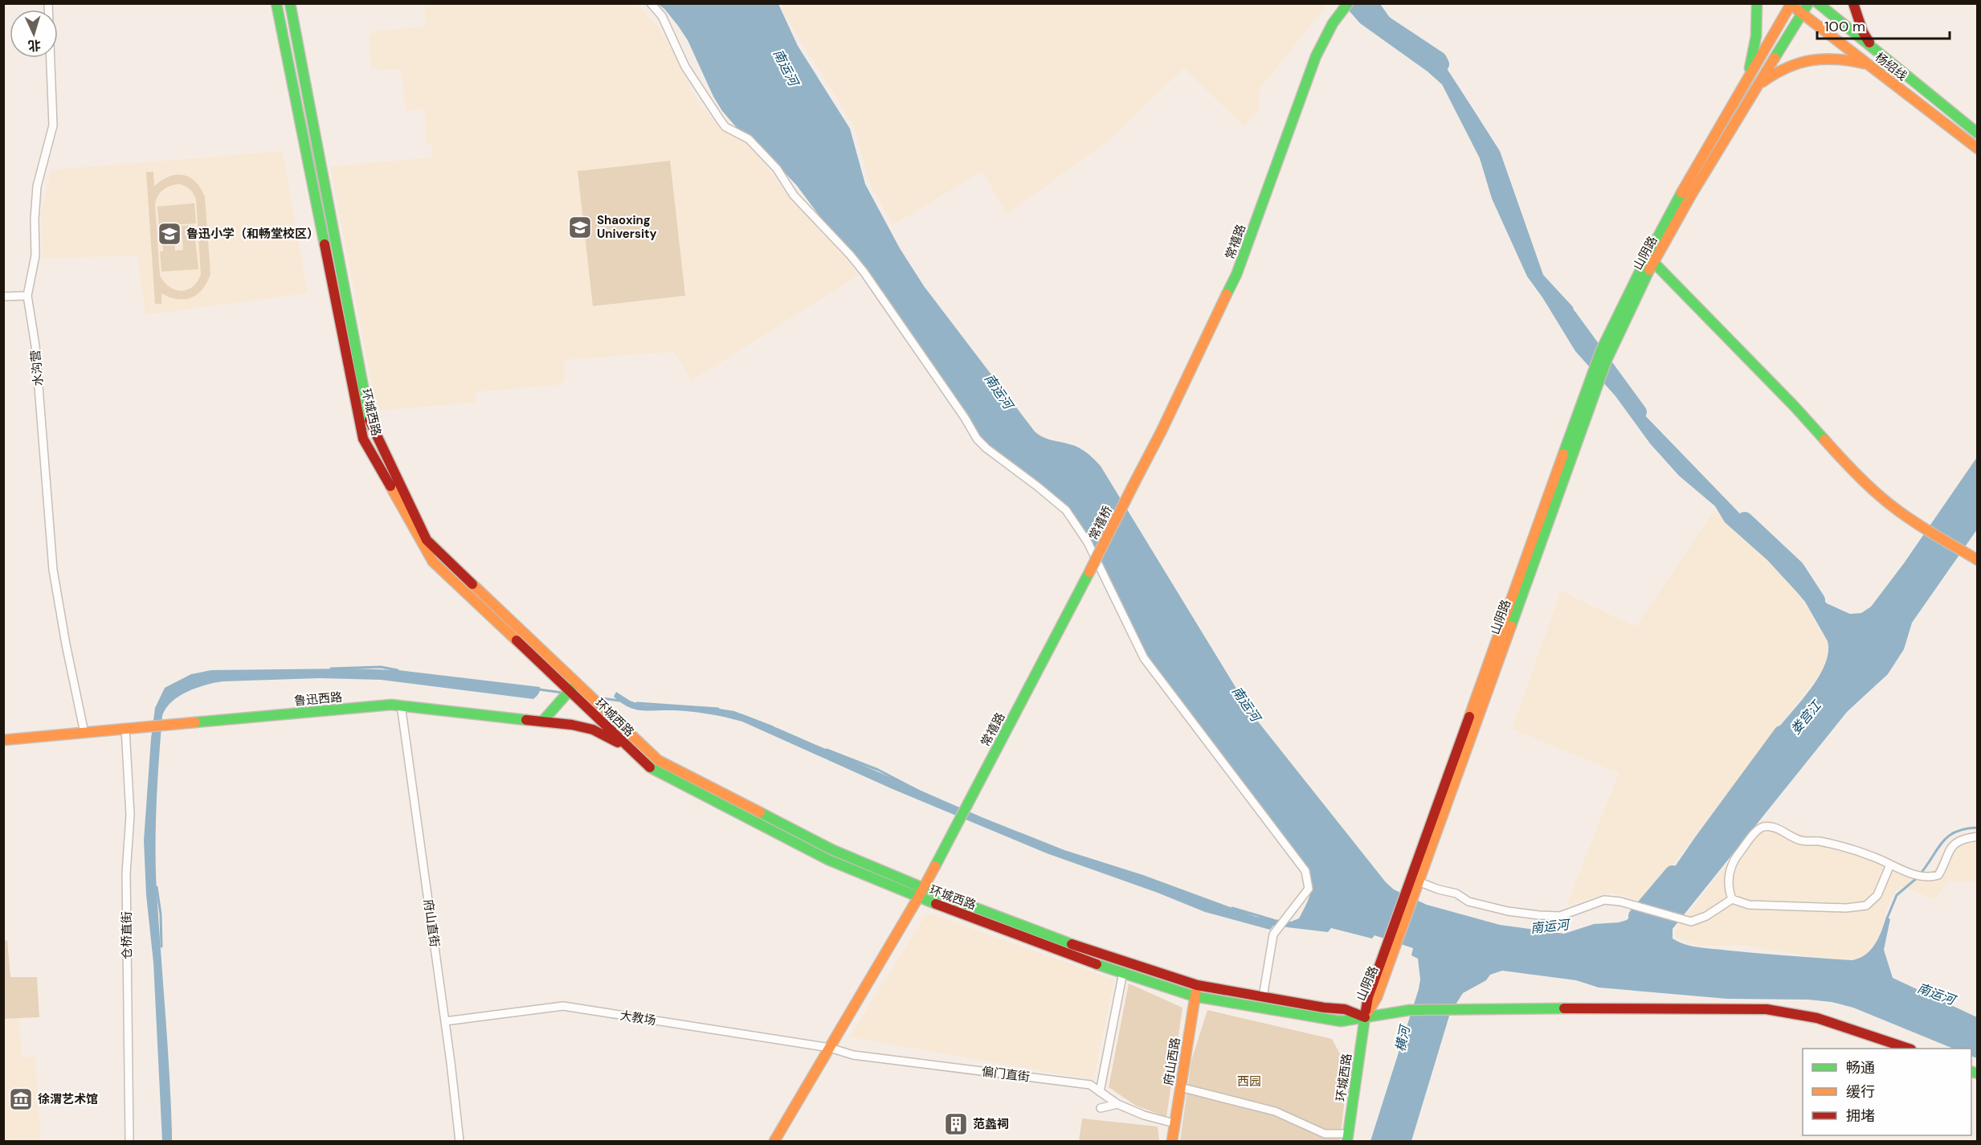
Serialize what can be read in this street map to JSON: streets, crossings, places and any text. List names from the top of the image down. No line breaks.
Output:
{"streets":{"main road":["杨绍线","常禧路","山阴路","环城西路","常禧桥","鲁迅西路","府山西路"],"street":["水沟营","府山直街","仓桥直街","大教场","偏门直街"]},"crossings":[["杨绍线","山阴路"],["常禧路","环城西路"],["常禧路","常禧桥"],["常禧路","大教场"],["常禧路","偏门直街"],["山阴路","环城西路"],["水沟营","鲁迅西路"],["环城西路","鲁迅西路"],["环城西路","府山西路"],["鲁迅西路","府山直街"],["鲁迅西路","仓桥直街"],["府山直街","大教场"],["大教场","偏门直街"],["府山西路","偏门直街"]],"water":["南运河","娄宫江","横河"],"parks":["西园"],"places":{"school or university":["Shaoxing University","鲁迅小学（和畅堂校区）"],"museum":["徐渭艺术馆"],"building":["范蠡祠"]},"legend":["畅通","缓行","拥堵"],"scale_bar":"100 m","north":"bottom"}
